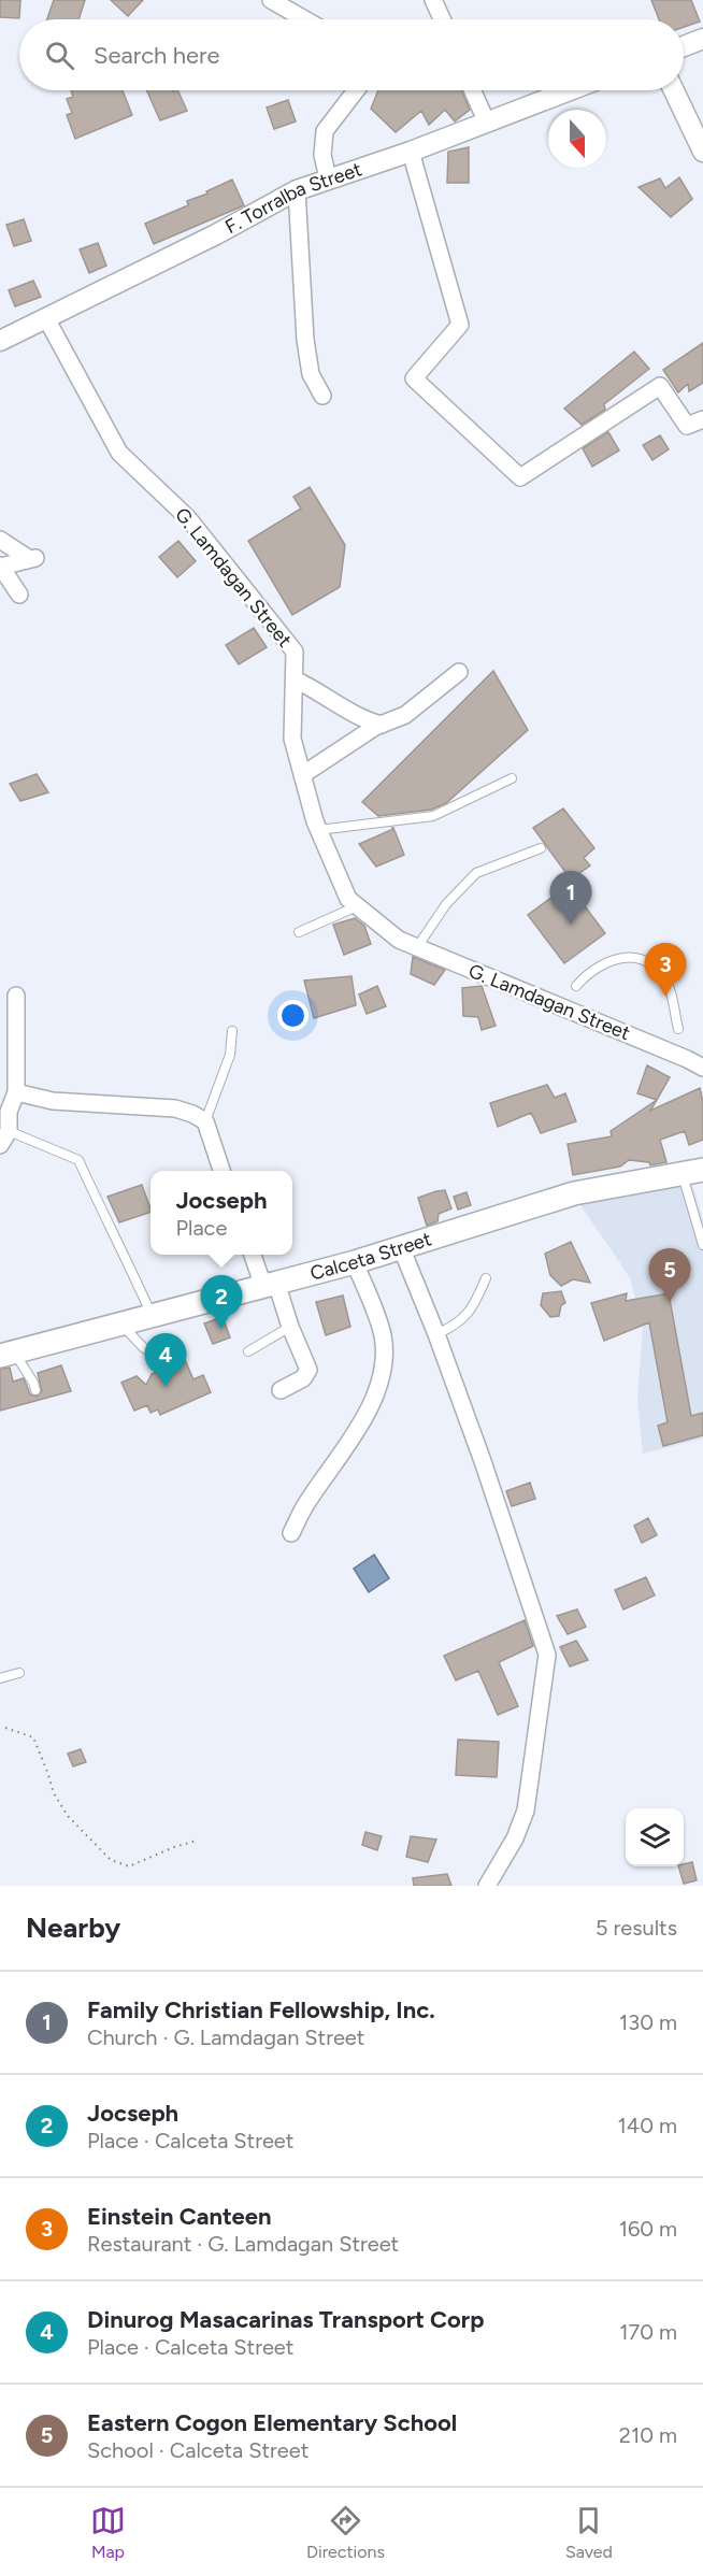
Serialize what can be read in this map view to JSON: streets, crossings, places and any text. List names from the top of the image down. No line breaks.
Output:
{"streets":{"main road":["Calceta Street"],"street":["F. Torralba Street","G. Lamdagan Street"]},"crossings":[["F. Torralba Street","G. Lamdagan Street"]],"north":"bottom","page":{"search":"Search here","pins":["1","3","5","2","4"],"popup":["Jocseph","Place"],"heading":["Nearby","5 results"],"list":[{"mark":"1","name":"Family Christian Fellowship, Inc.","note":"Church · G. Lamdagan Street","value":"130 m"},{"mark":"2","name":"Jocseph","note":"Place · Calceta Street","value":"140 m"},{"mark":"3","name":"Einstein Canteen","note":"Restaurant · G. Lamdagan Street","value":"160 m"},{"mark":"4","name":"Dinurog Masacarinas Transport Corp","note":"Place · Calceta Street","value":"170 m"},{"mark":"5","name":"Eastern Cogon Elementary School","note":"School · Calceta Street","value":"210 m"}],"nav":["Map","Directions","Saved"]}}
